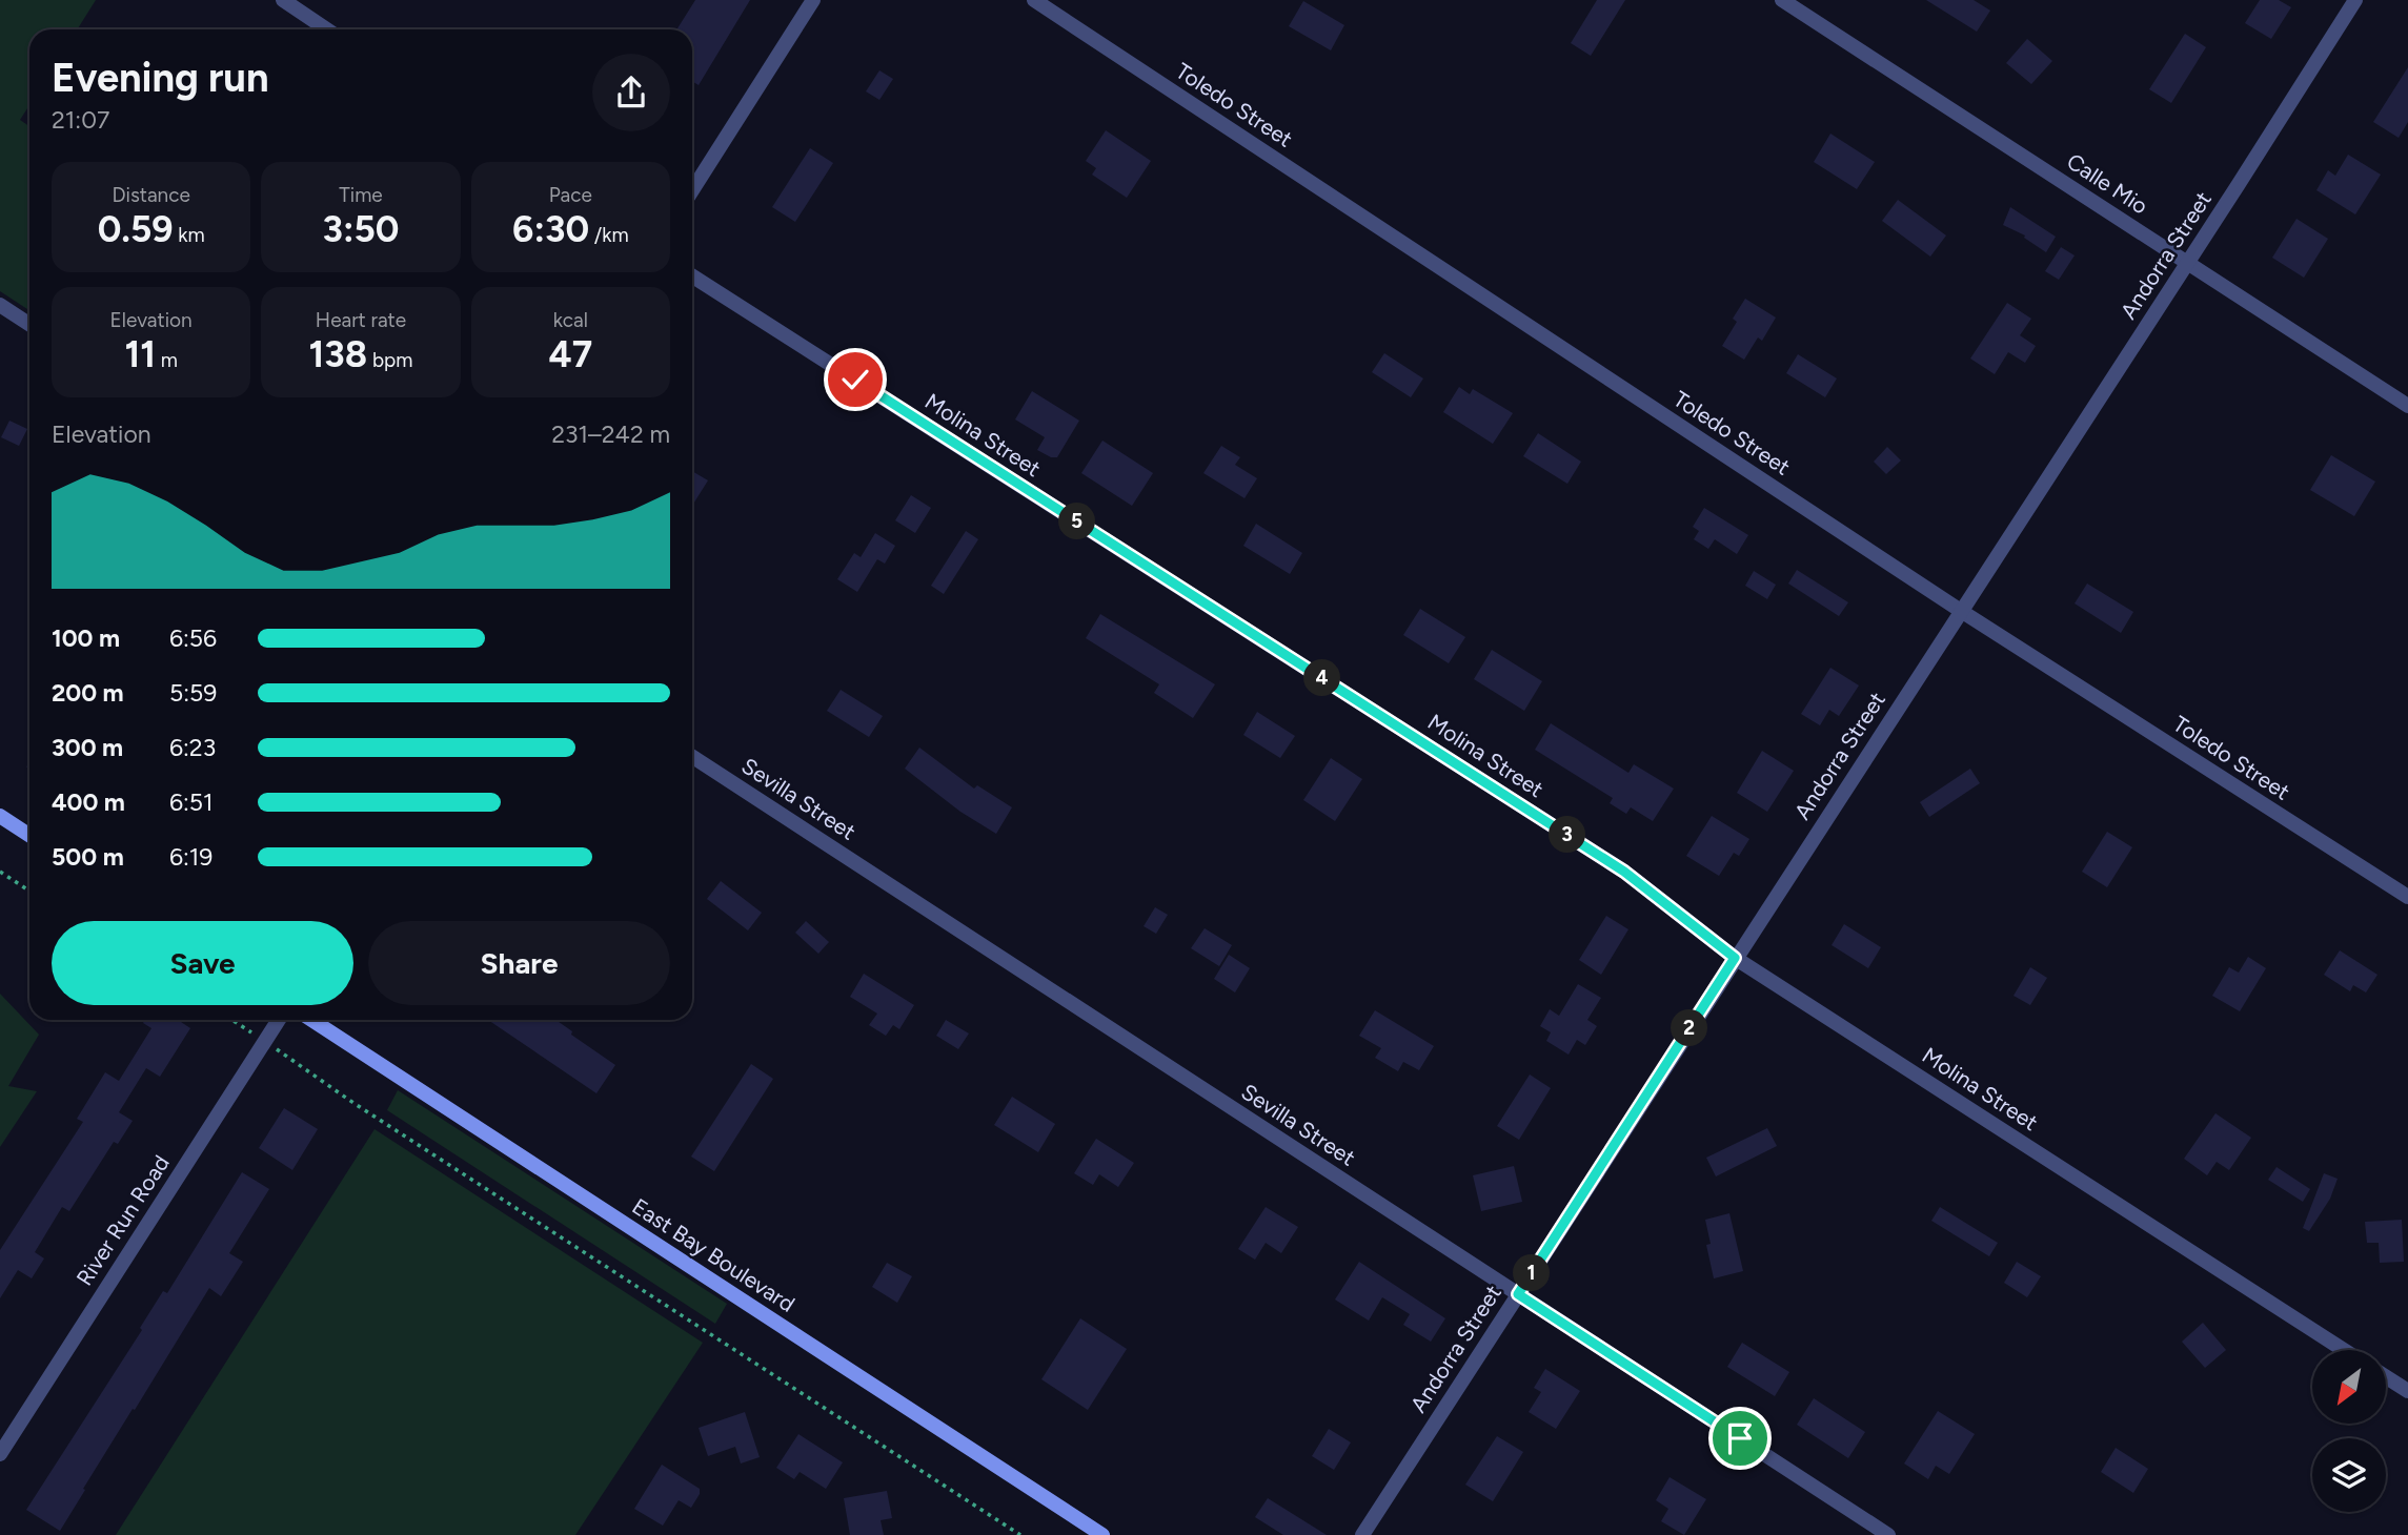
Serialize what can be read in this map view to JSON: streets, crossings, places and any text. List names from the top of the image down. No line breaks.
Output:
{"streets":{"main road":["East Bay Boulevard"],"street":["Toledo Street","Calle Mio","Andorra Street","Molina Street","Sevilla Street","River Run Road"]},"crossings":[["Toledo Street","Andorra Street"],["Calle Mio","Andorra Street"],["Andorra Street","Molina Street"],["Andorra Street","Sevilla Street"]],"north":"bottom left","page":{"heading":["Evening run","21:07"],"stats":[["Distance","0.59 km"],["Time","3:50"],["Pace","6:30 /km"],["Elevation","11 m"],["Heart rate","138 bpm"],["kcal","47"]],"chart":["Elevation","231–242 m"],"pins":["5","4","3","2","1"],"list":[{"name":"100 m","note":"6:56"},{"name":"200 m","note":"5:59"},{"name":"300 m","note":"6:23"},{"name":"400 m","note":"6:51"},{"name":"500 m","note":"6:19"}],"buttons":["Save","Share"]}}
